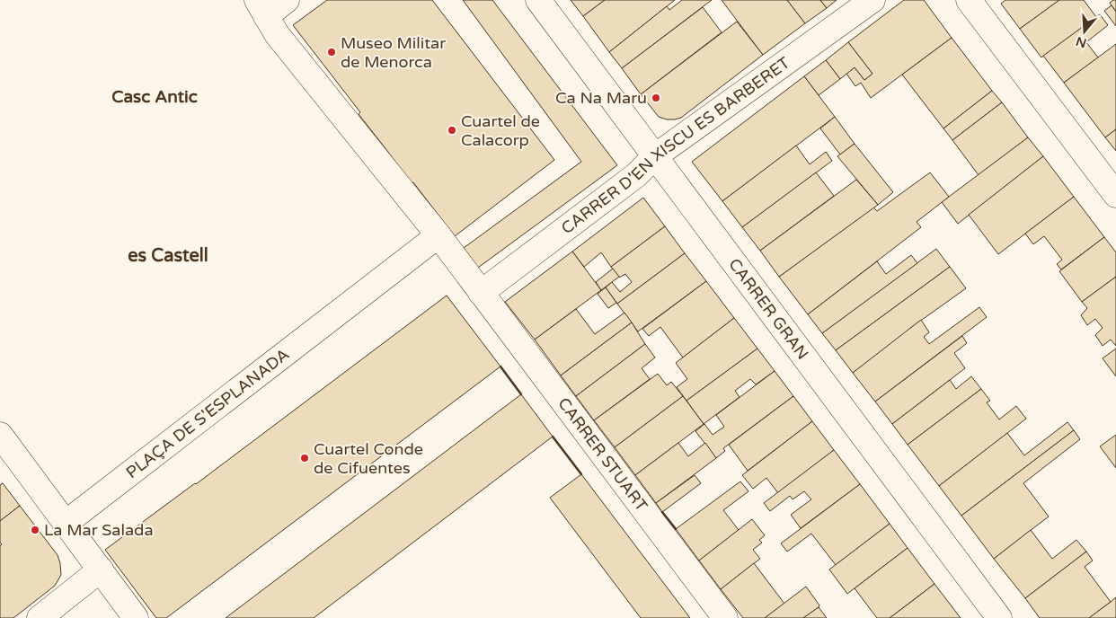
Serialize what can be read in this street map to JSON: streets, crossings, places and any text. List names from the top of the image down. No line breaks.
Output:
{"streets":{"street":["CARRER D'EN XISCU ES BARBERET","CARRER GRAN","PLAÇA DE S'ESPLANADA","CARRER STUART"]},"crossings":[["CARRER D'EN XISCU ES BARBERET","CARRER GRAN"],["CARRER D'EN XISCU ES BARBERET","CARRER STUART"]],"districts":["Casc Antic","es Castell"],"places":["Museo Militar de Menorca","Ca Na Maru","Cuartel de Calacorp","Cuartel Conde de Cifuentes","La Mar Salada"],"north":"bottom"}
